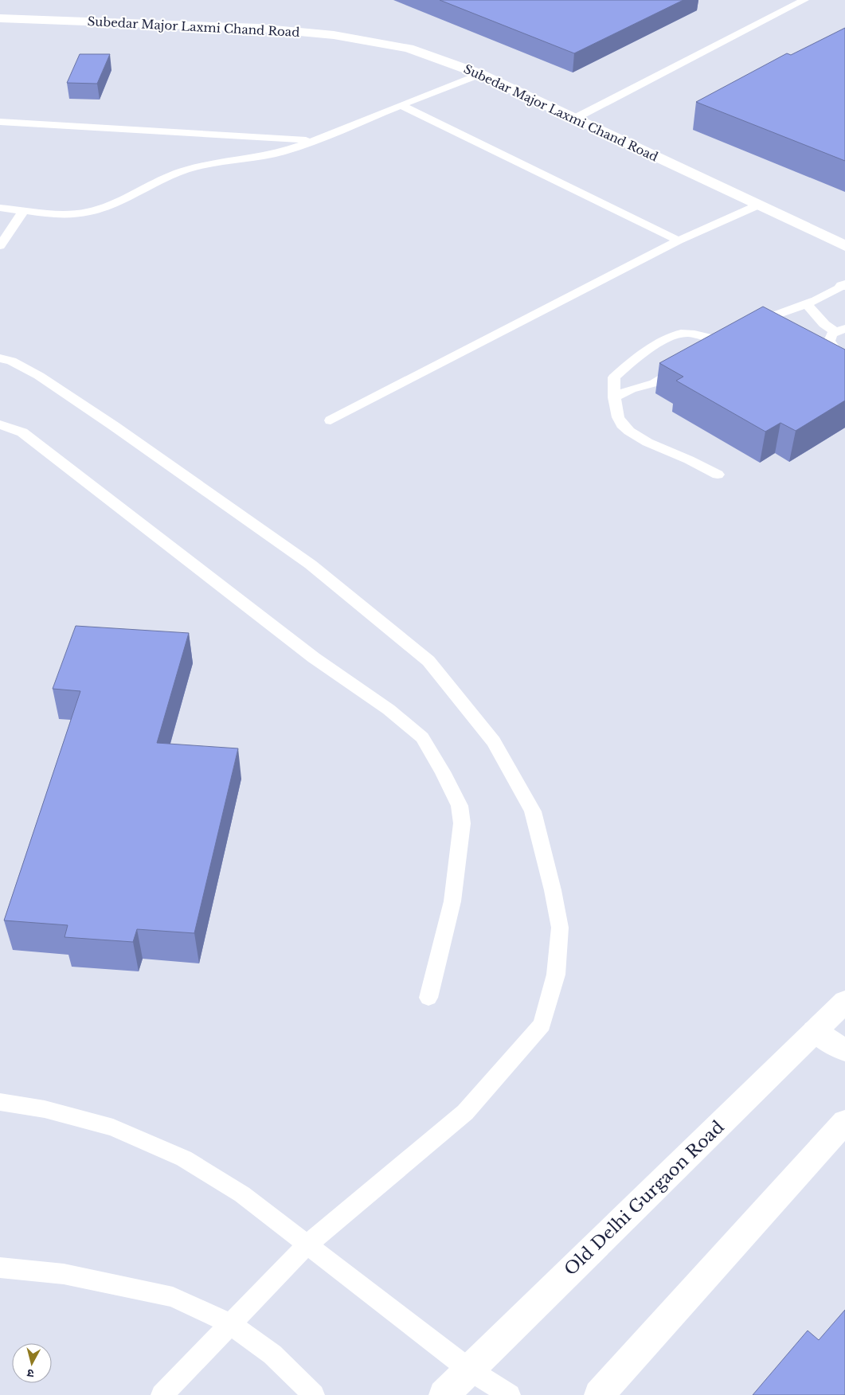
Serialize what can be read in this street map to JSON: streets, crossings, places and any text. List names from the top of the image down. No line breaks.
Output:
{"streets":{"street":["Subedar Major Laxmi Chand Road","Old Delhi Gurgaon Road"]},"north":"bottom"}
